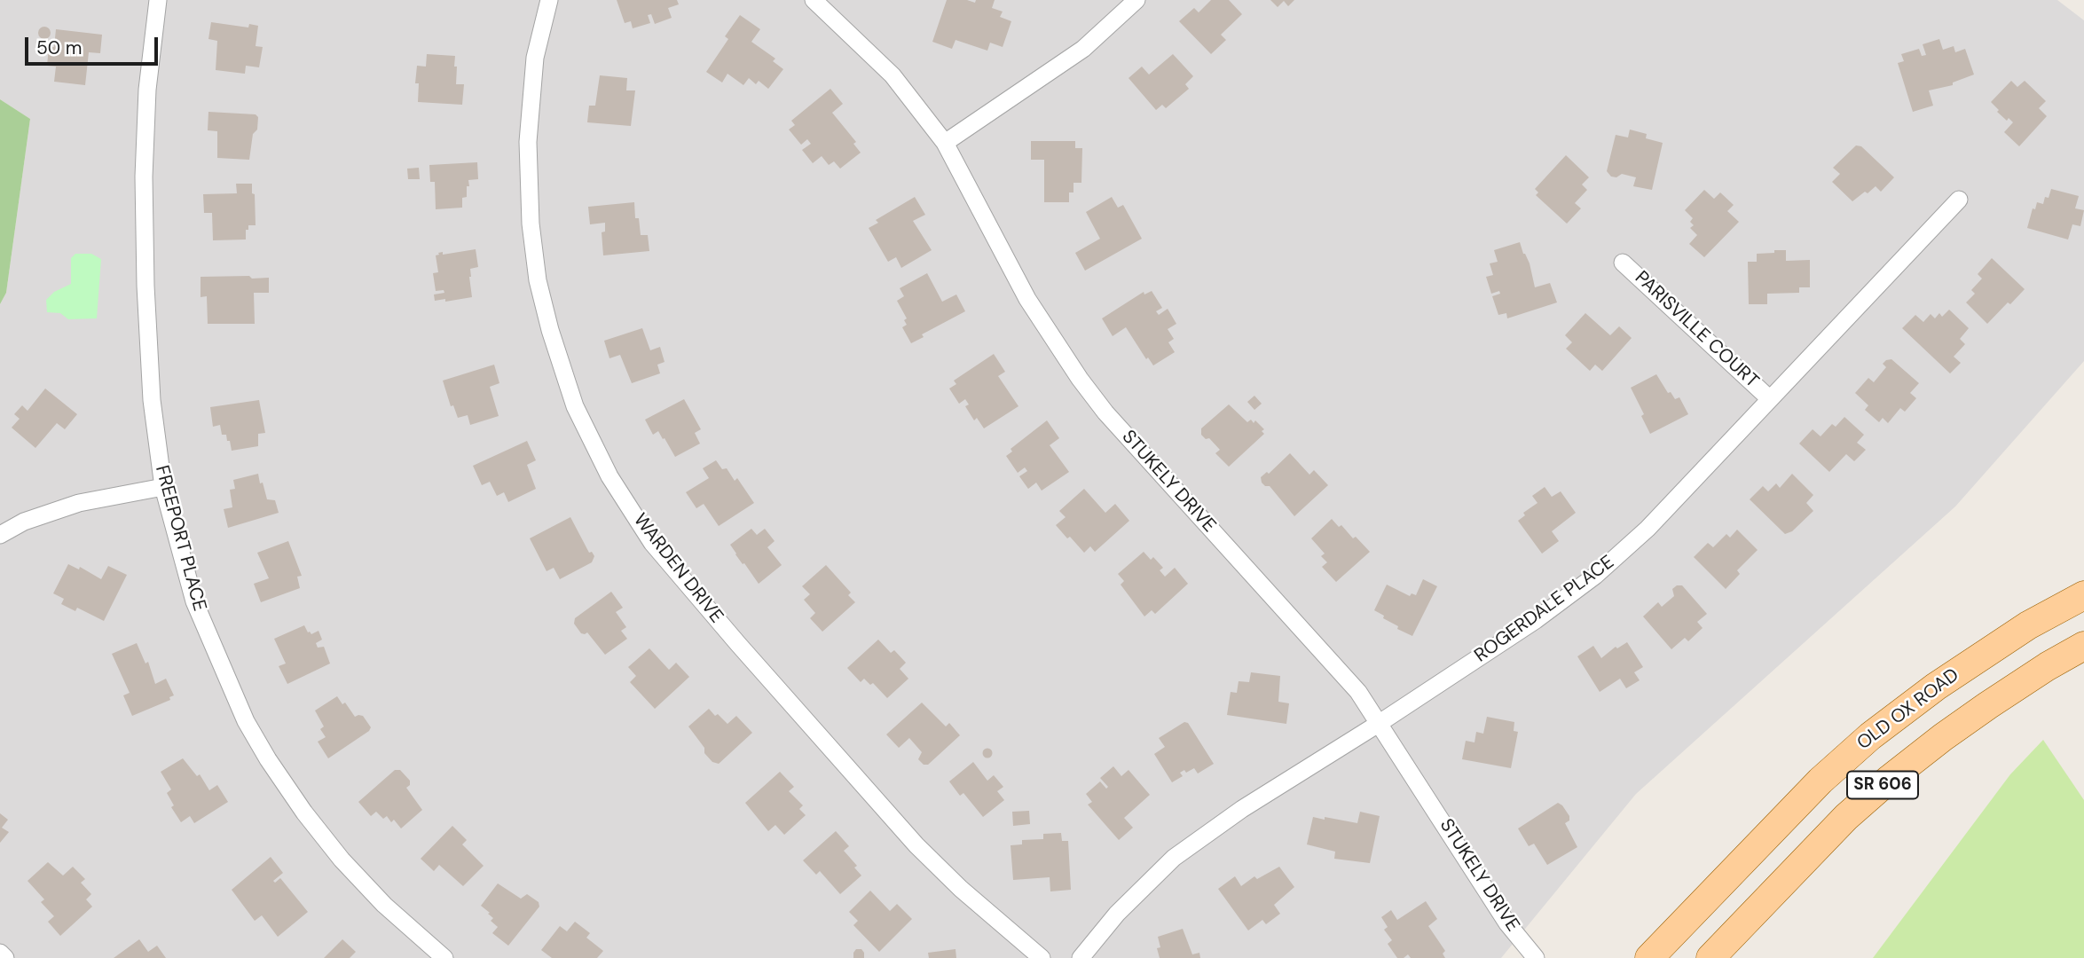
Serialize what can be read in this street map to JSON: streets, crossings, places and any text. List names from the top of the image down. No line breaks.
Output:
{"streets":{"main road":["OLD OX ROAD","SR 606"],"street":["PARISVILLE COURT","STUKELY DRIVE","FREEPORT PLACE","WARDEN DRIVE","ROGERDALE PLACE"]},"crossings":[["PARISVILLE COURT","ROGERDALE PLACE"],["STUKELY DRIVE","ROGERDALE PLACE"]],"scale_bar":"50 m"}
